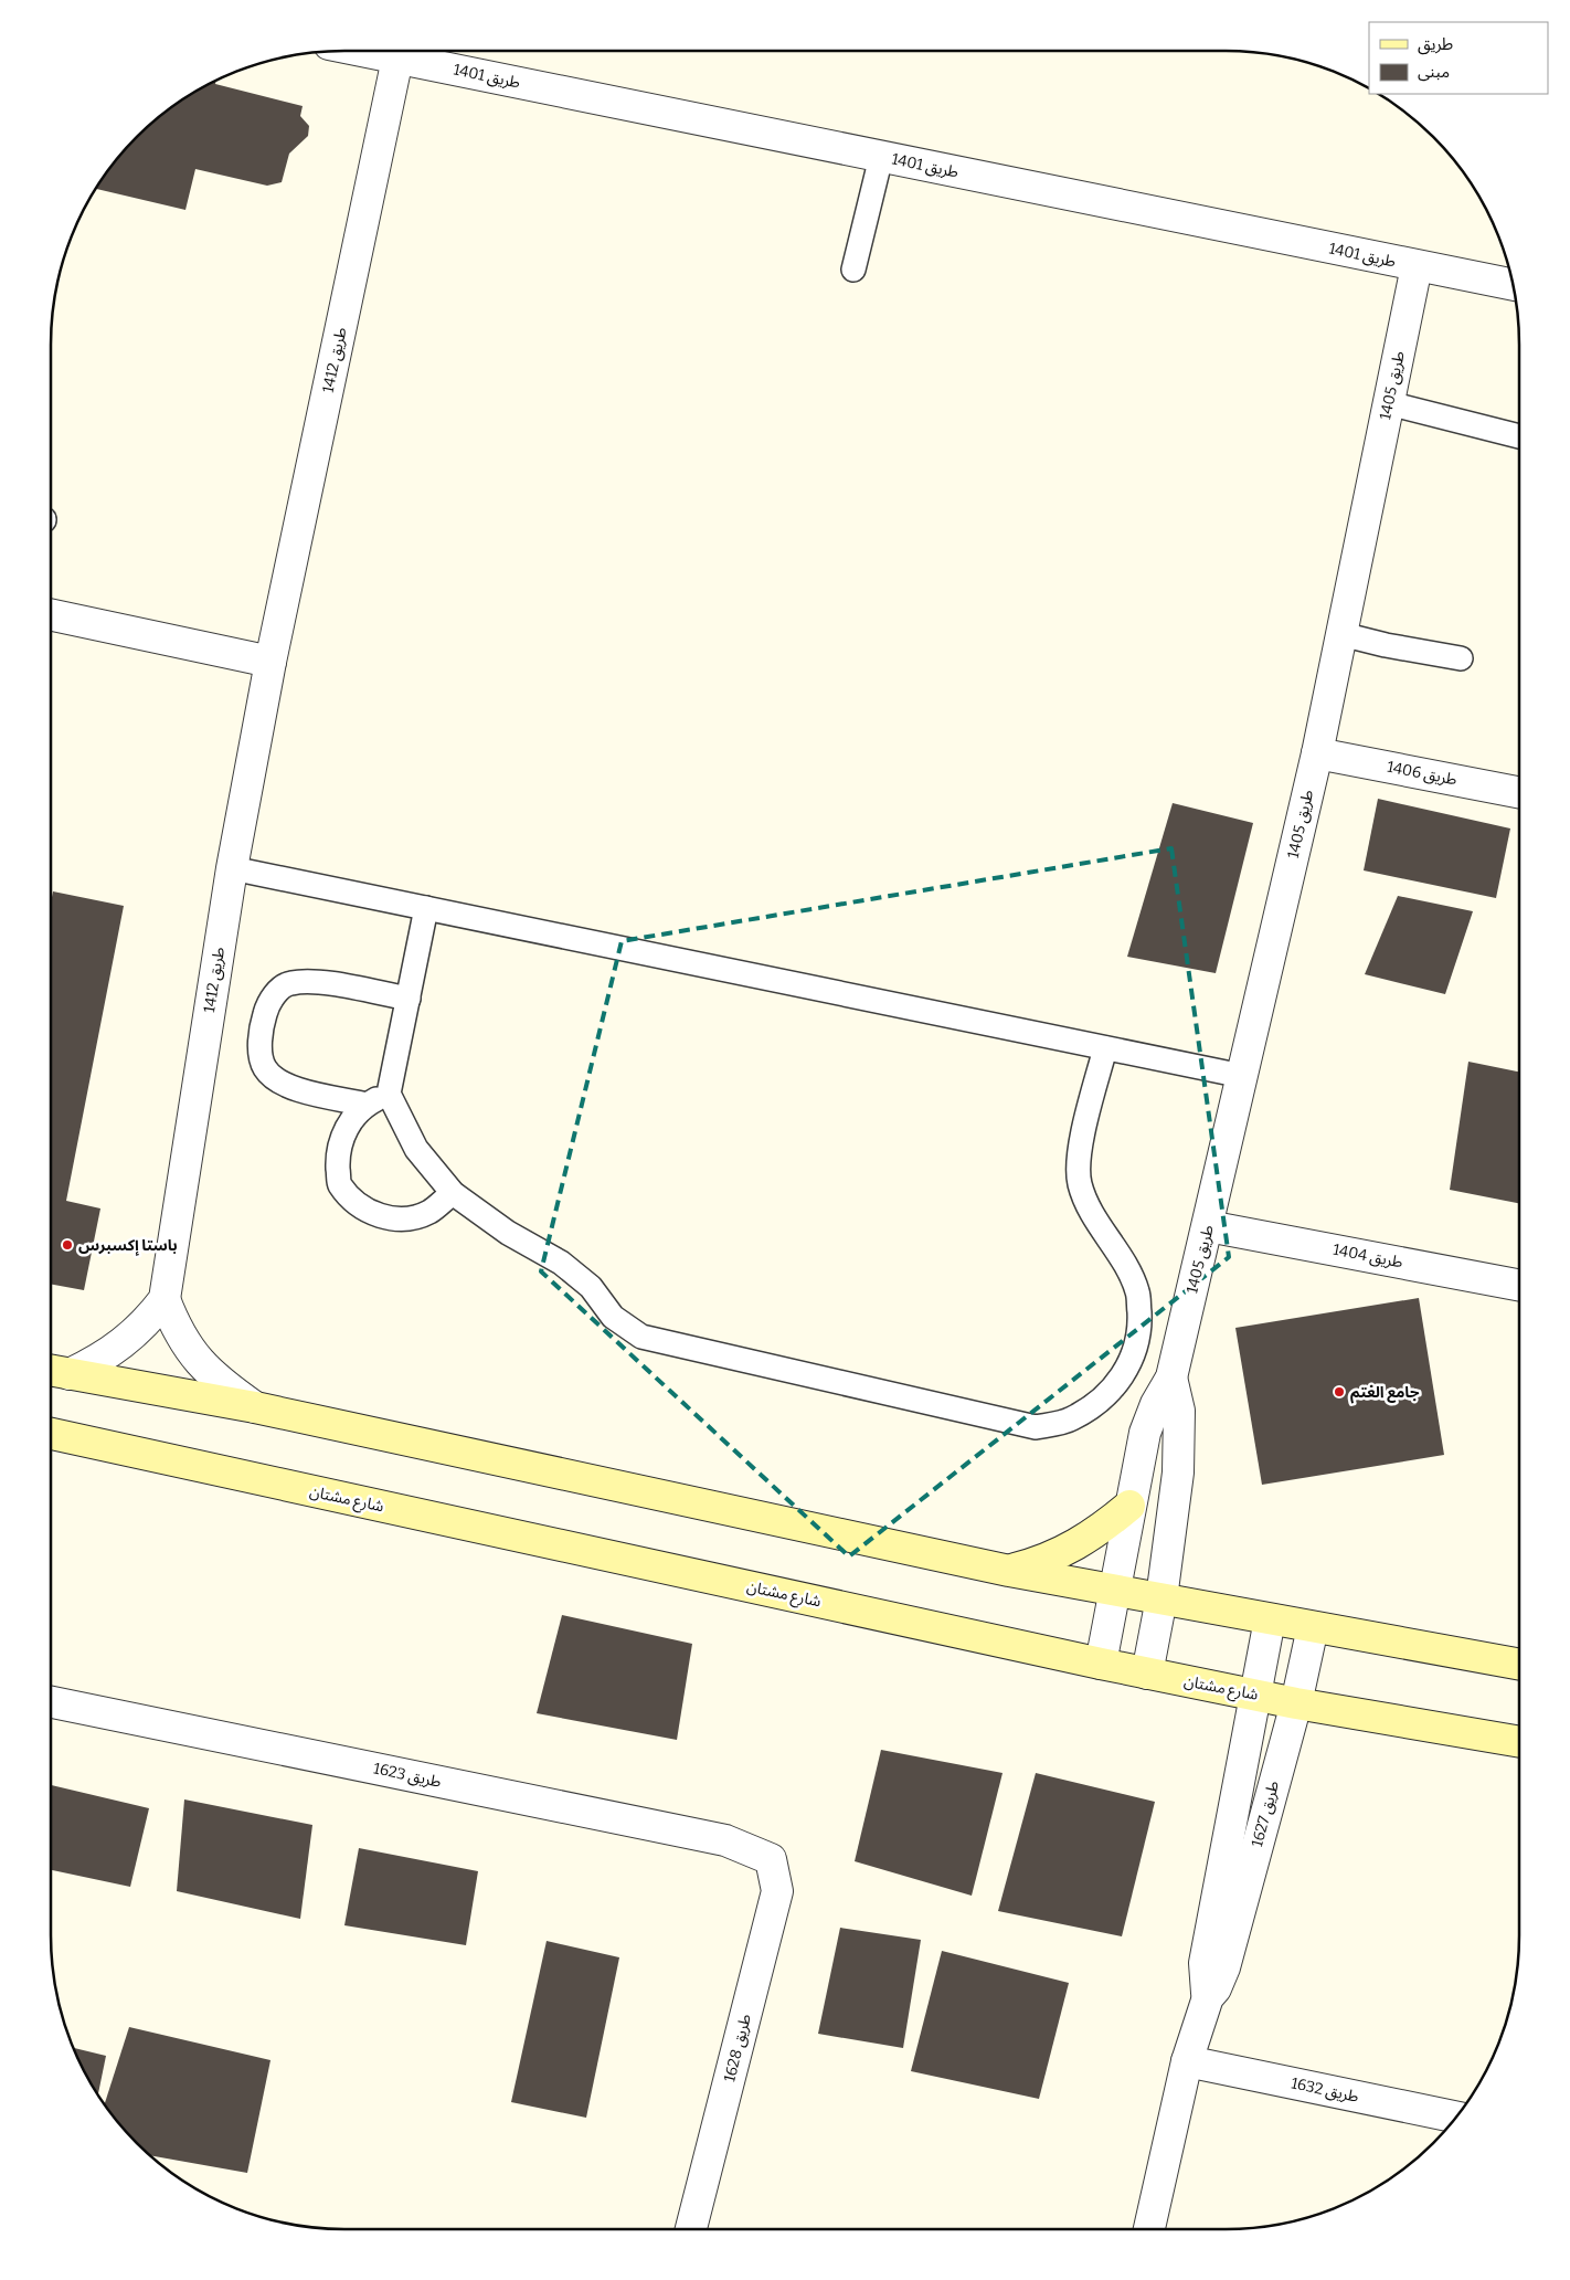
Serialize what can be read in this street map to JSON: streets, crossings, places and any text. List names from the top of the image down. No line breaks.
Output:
{"streets":{"street":["طريق 1401","طريق 1412","طريق 1405","طريق 1406","طريق 1404","شارع مشتان","طريق 1623","طريق 1627","طريق 1628","طريق 1632"]},"crossings":[["طريق 1401","طريق 1412"],["طريق 1401","طريق 1405"],["طريق 1405","طريق 1406"],["طريق 1405","طريق 1404"],["طريق 1405","شارع مشتان"],["شارع مشتان","طريق 1627"],["طريق 1623","طريق 1628"],["طريق 1627","طريق 1632"]],"places":["باستا إكسبرس","جامع الغتم"],"legend":["طريق","مبنى"]}
